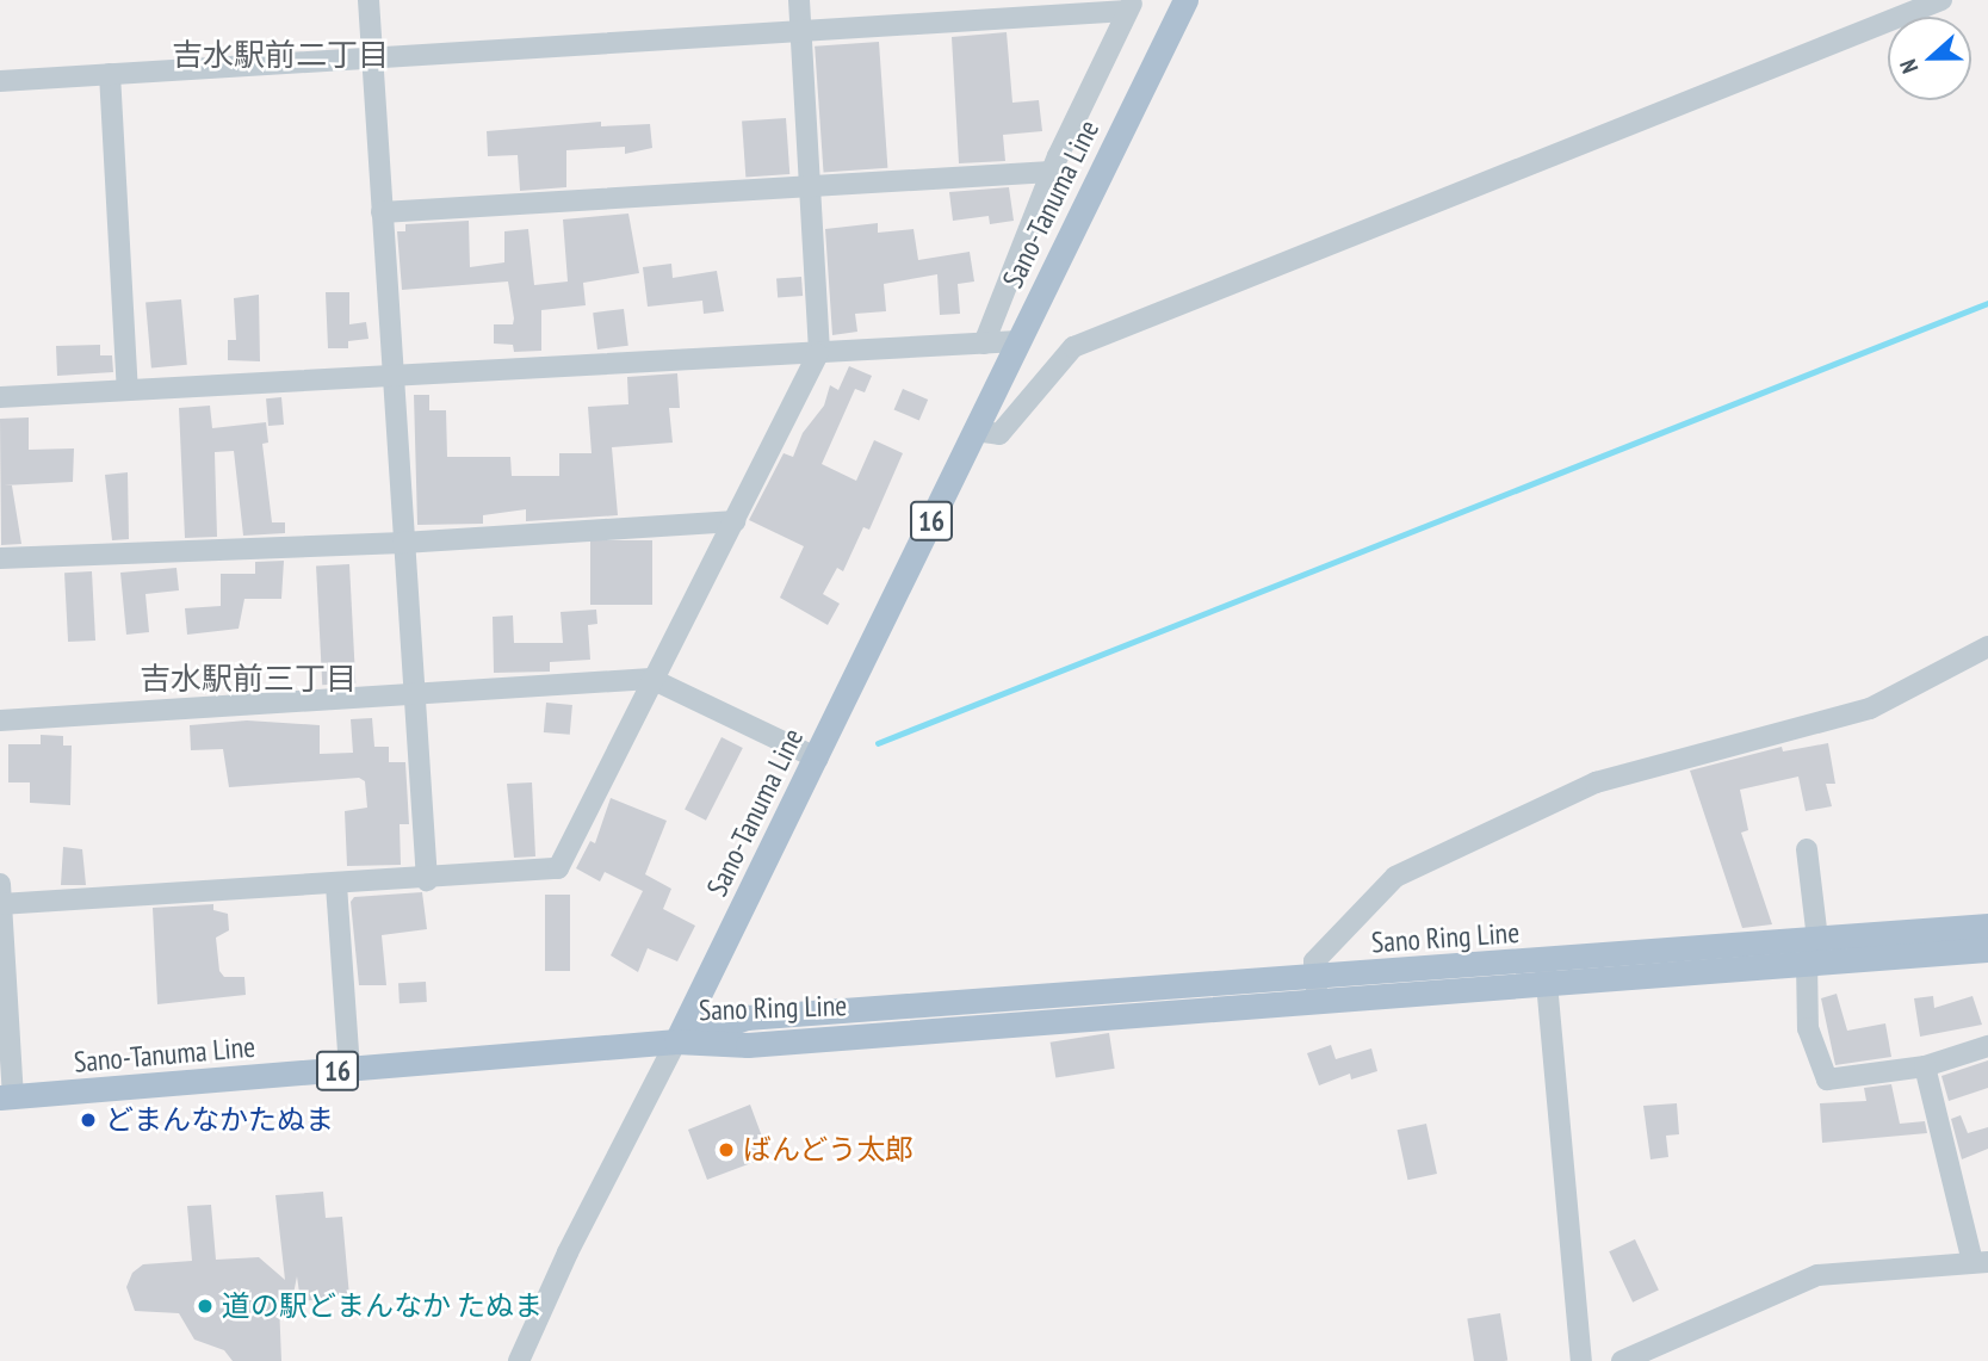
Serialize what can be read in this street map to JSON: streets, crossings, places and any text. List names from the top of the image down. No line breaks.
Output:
{"streets":{"main road":["Sano-Tanuma Line","16","Sano Ring Line"]},"crossings":[["Sano-Tanuma Line","Sano Ring Line"]],"districts":["吉水駅前二丁目","吉水駅前三丁目"],"places":["どまんなかたぬま","ばんどう太郎","道の駅どまんなか たぬま"],"north":"left"}
